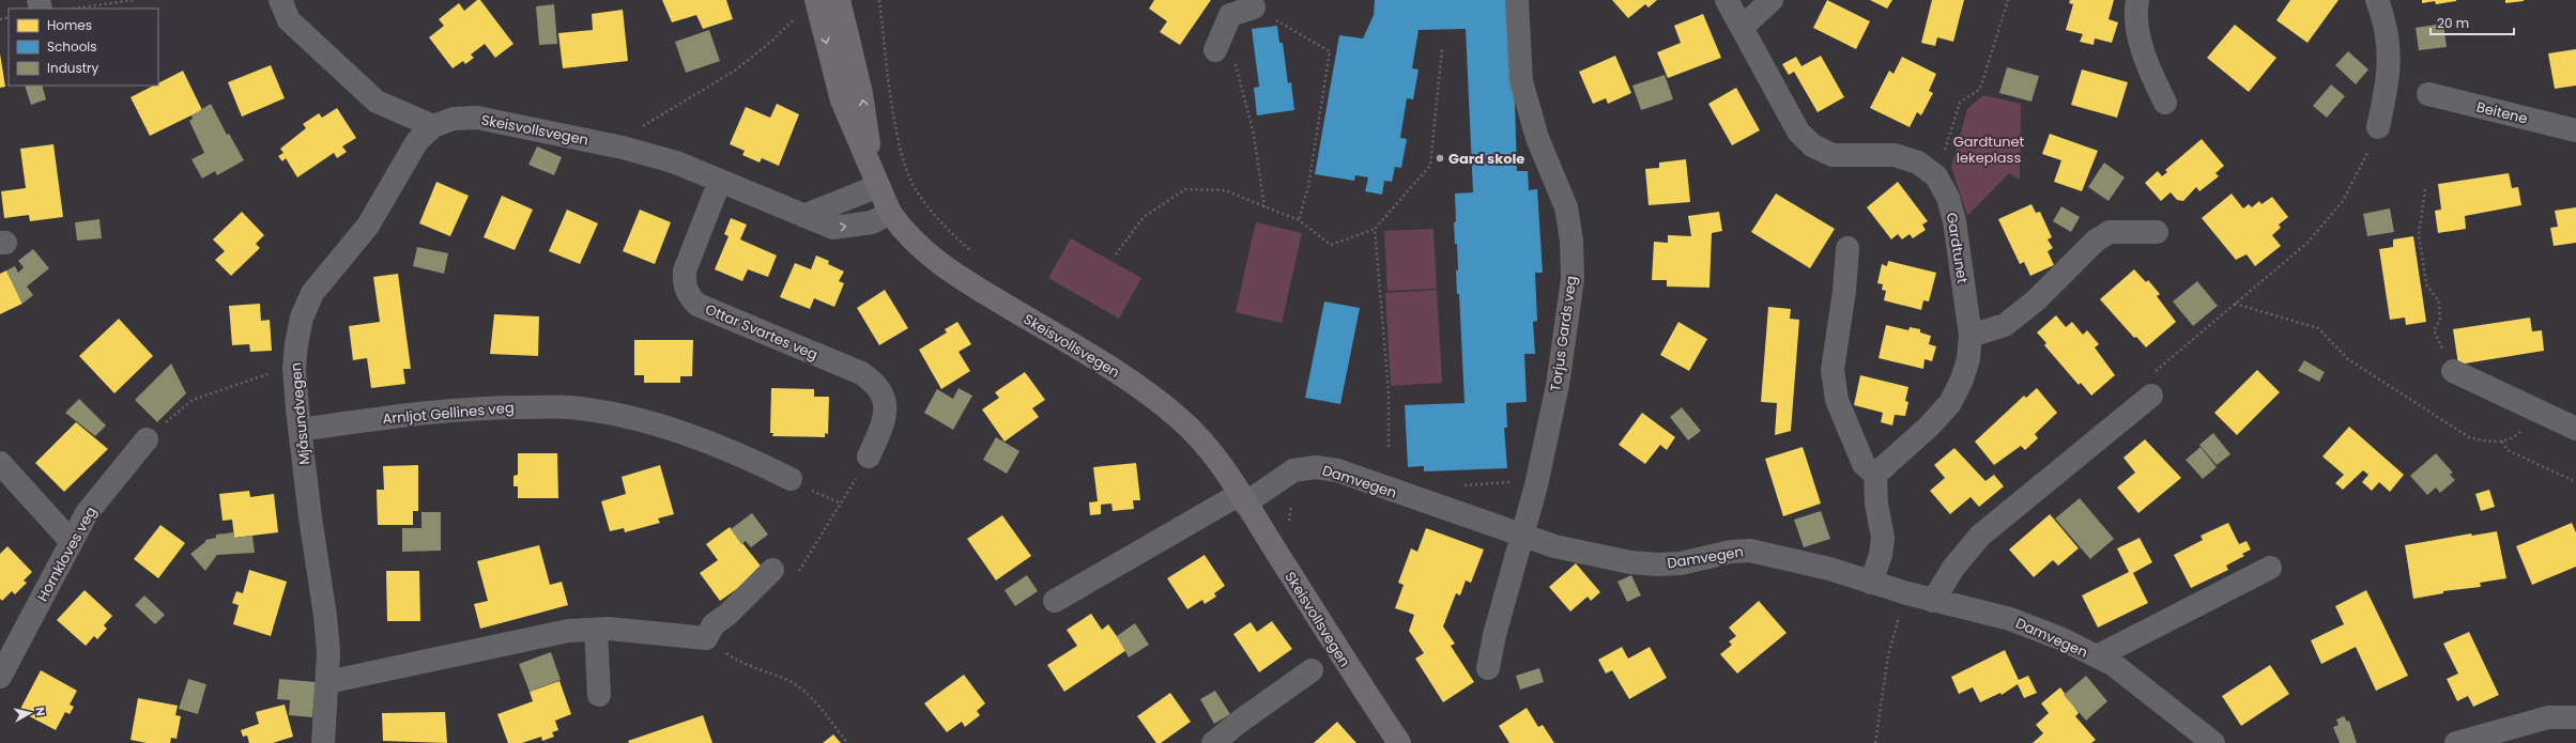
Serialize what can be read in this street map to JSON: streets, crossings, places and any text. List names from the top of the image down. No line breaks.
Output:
{"streets":{"main road":["Skeisvollsvegen"],"street":["Beitene","Gardtunet","Ottar Svartes veg","Torjus Gards veg","Arnljot Gellines veg","Mjåsundvegen","Damvegen","Hornkloves veg"]},"crossings":[["Skeisvollsvegen","Ottar Svartes veg"],["Skeisvollsvegen","Mjåsundvegen"],["Skeisvollsvegen","Damvegen"],["Torjus Gards veg","Damvegen"],["Arnljot Gellines veg","Mjåsundvegen"]],"parks":["Gardtunet lekeplass"],"places":["Gard skole"],"legend":["Homes","Schools","Industry"],"scale_bar":"20 m","north":"right"}
